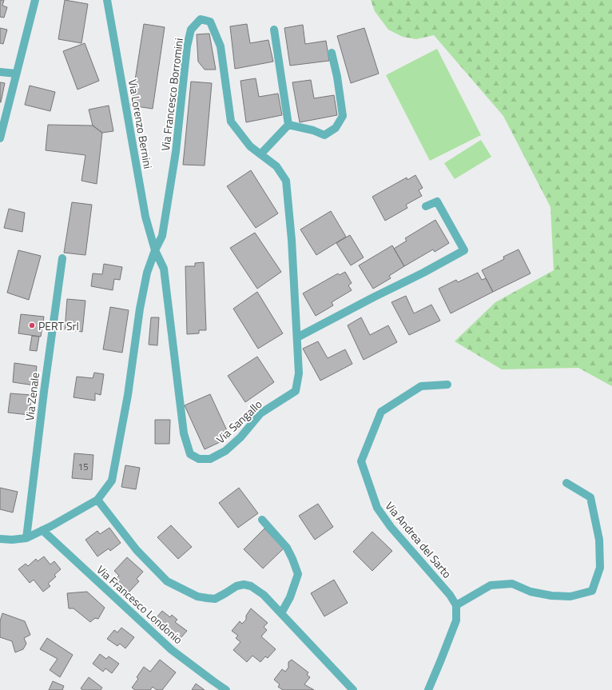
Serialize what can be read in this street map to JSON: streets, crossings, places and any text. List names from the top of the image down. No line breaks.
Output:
{"streets":{"street":["Via Francesco Borromini","Via Lorenzo Bernini","Via Zenale","Via Sangallo","Via Andrea del Sarto","Via Francesco Londonio"]},"crossings":[["Via Francesco Borromini","Via Lorenzo Bernini"],["Via Francesco Borromini","Via Sangallo"],["Via Lorenzo Bernini","Via Sangallo"]],"places":["PERT Srl"],"house_numbers":["15"]}
